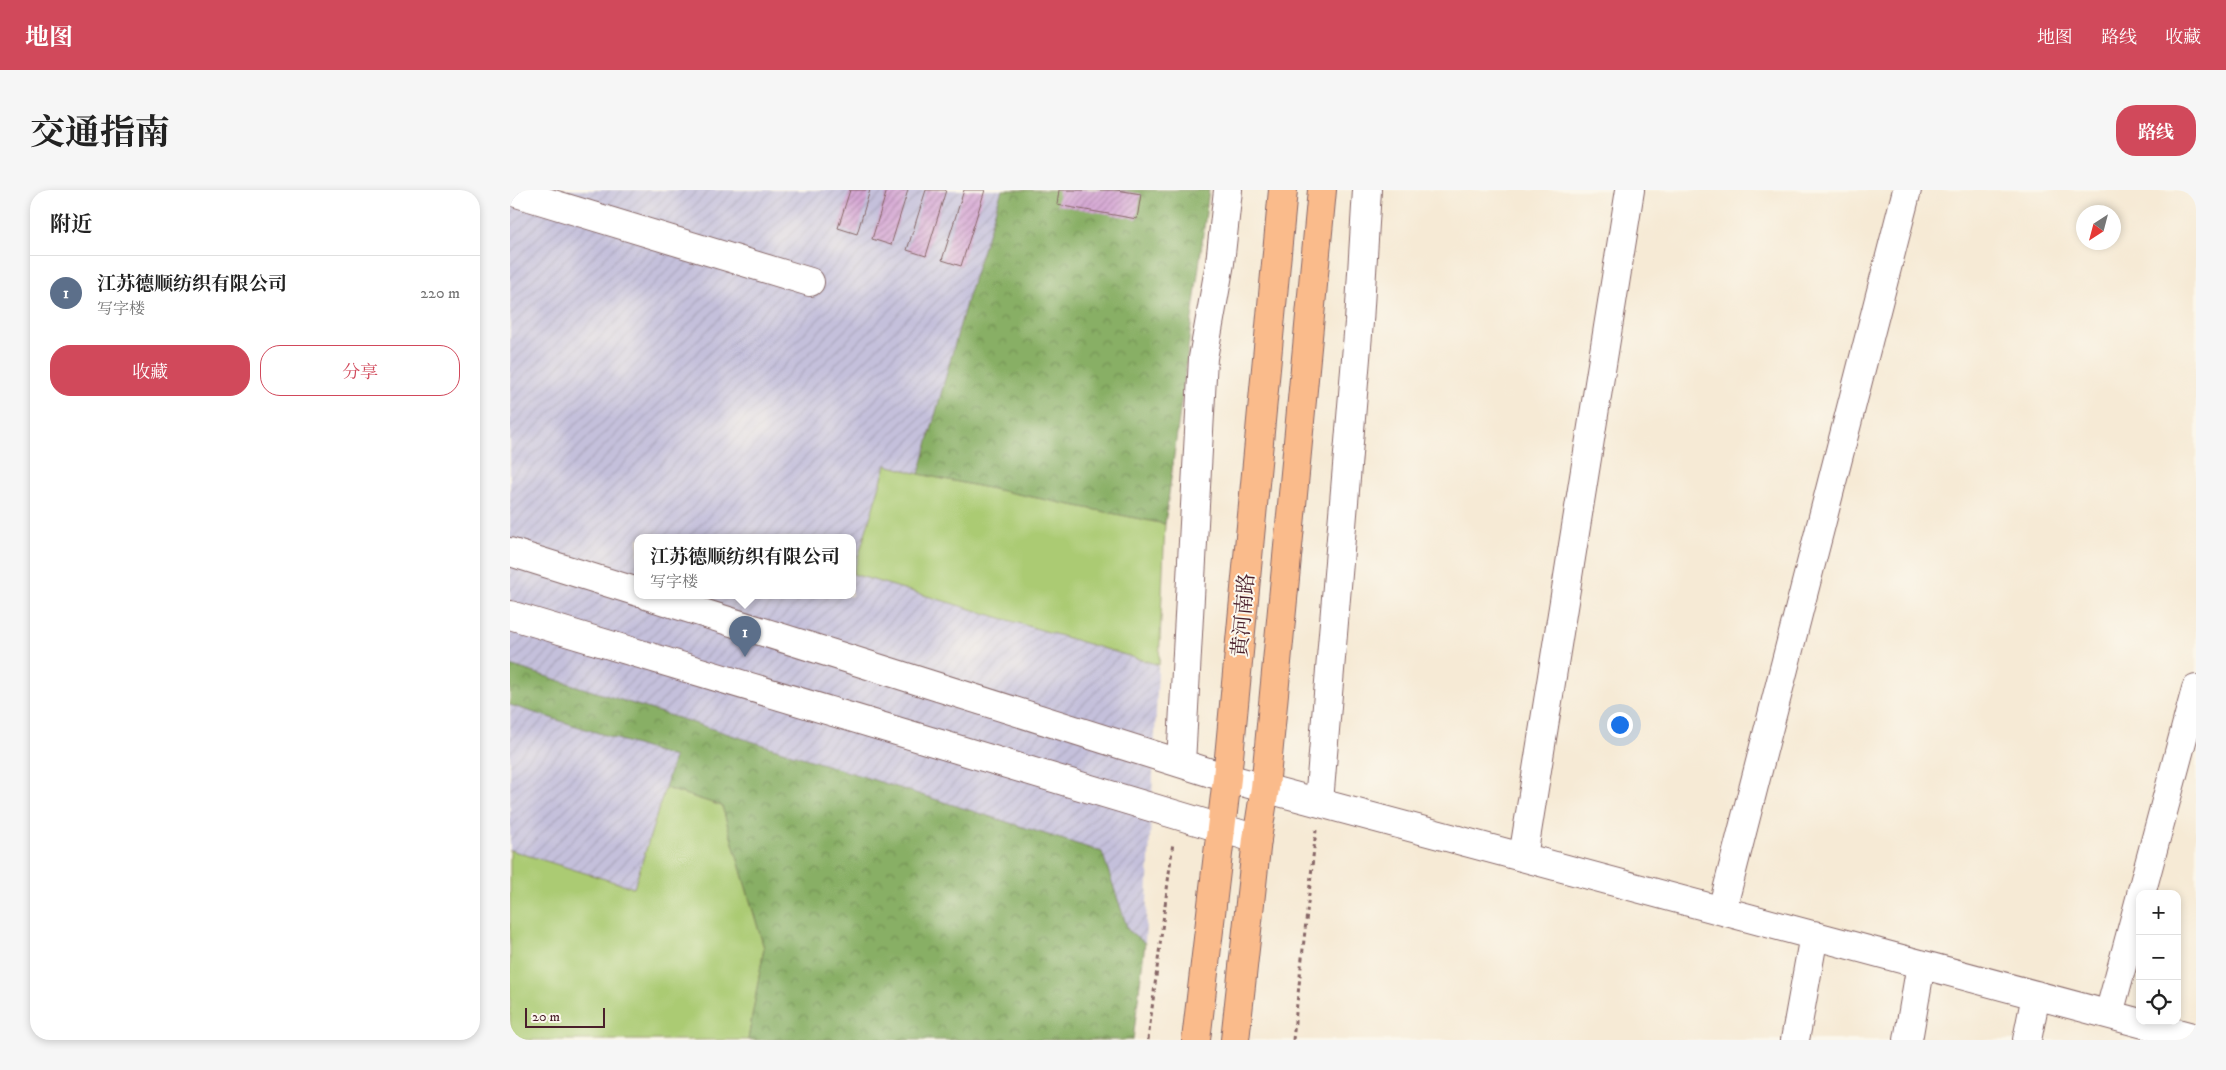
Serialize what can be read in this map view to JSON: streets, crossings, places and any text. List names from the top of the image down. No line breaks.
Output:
{"streets":{"main road":["黄河南路"]},"scale_bar":"20 m","north":"bottom left","page":{"header":"地图","nav":["地图","路线","收藏"],"title":"交通指南","buttons":["路线",["收藏","分享"]],"heading":"附近","list":[{"mark":"1","name":"江苏德顺纺织有限公司","note":"写字楼","value":"220 m"}],"popup":["江苏德顺纺织有限公司","写字楼"],"pins":"1","map_buttons":["+","−"],"scale":"20 m"}}
